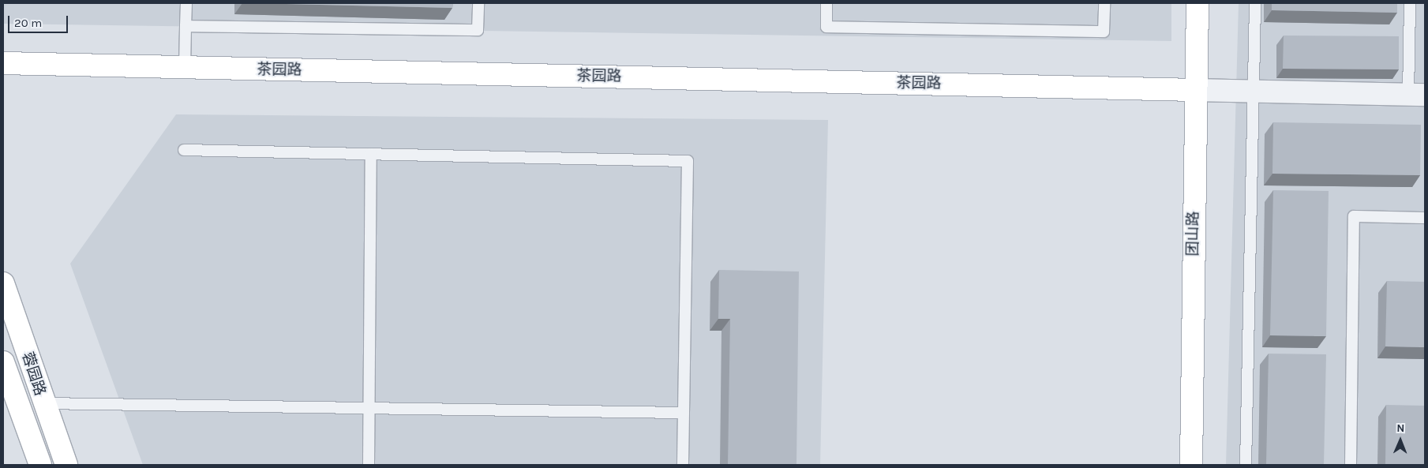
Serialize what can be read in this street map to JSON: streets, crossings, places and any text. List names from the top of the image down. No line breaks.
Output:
{"streets":{"street":["茶园路","团山路","蓉园路"]},"crossings":[["茶园路","团山路"]],"scale_bar":"20 m","north":"top"}
